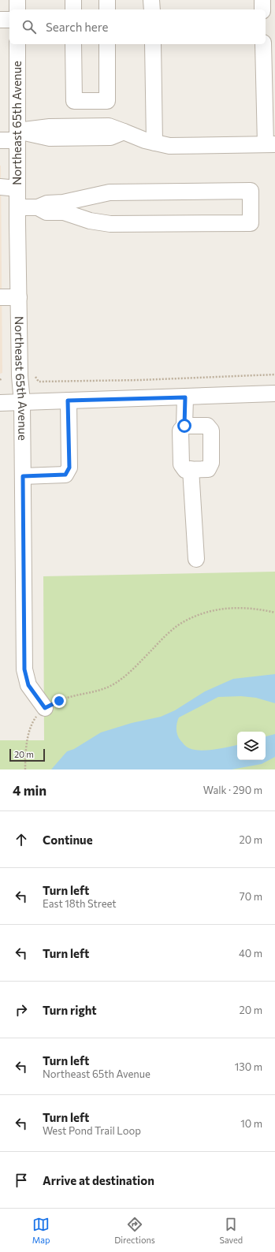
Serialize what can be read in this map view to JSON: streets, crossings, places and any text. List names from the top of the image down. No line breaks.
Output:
{"streets":{"street":["Northeast 65th Avenue"]},"scale_bar":"20 m","page":{"search":"Search here","scale":"20 m","heading":["4 min","Walk · 290 m"],"list":[["Continue","20 m"],["Turn left","East 18th Street","70 m"],["Turn left","40 m"],["Turn right","20 m"],["Turn left","Northeast 65th Avenue","130 m"],["Turn left","West Pond Trail Loop","10 m"],"Arrive at destination"],"nav":["Map","Directions","Saved"]}}
